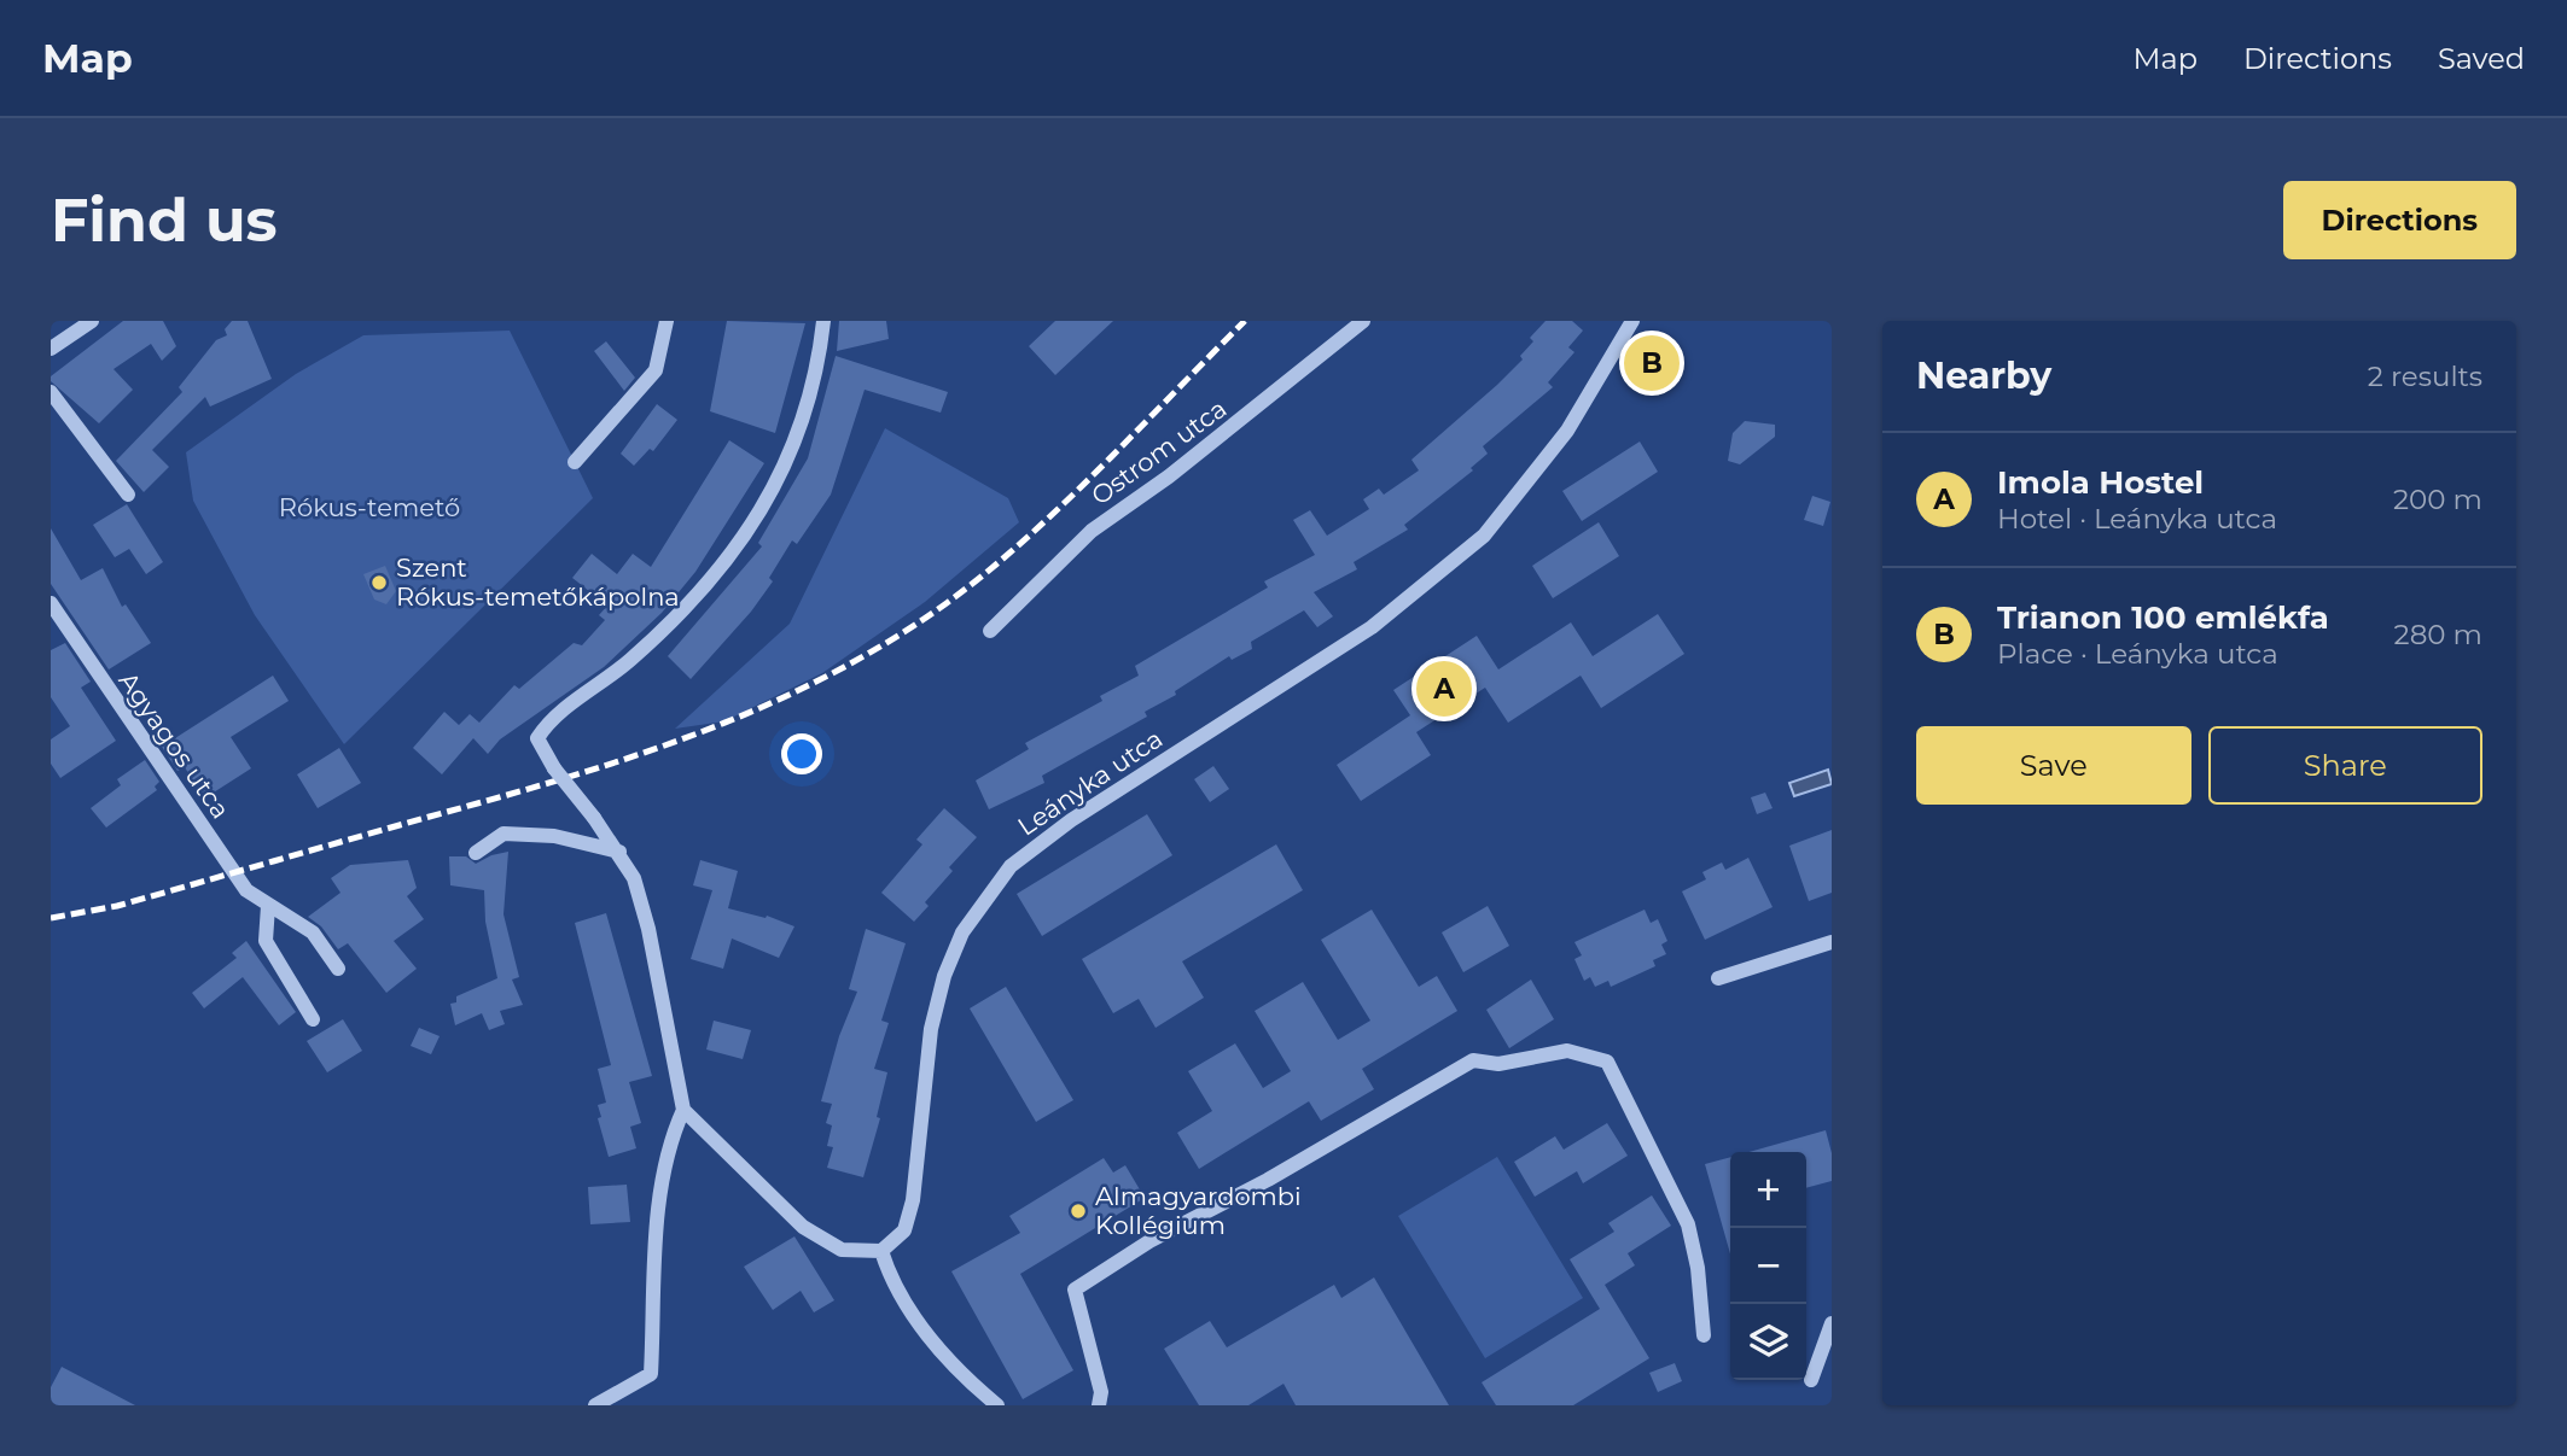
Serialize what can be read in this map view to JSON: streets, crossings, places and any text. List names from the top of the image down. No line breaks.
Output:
{"streets":{"street":["Ostrom utca","Agyagos utca","Leányka utca"]},"parks":["Rókus-temető"],"places":["Szent Rókus-temetőkápolna","Almagyardombi Kollégium"],"page":{"header":"Map","nav":["Map","Directions","Saved"],"buttons":["Directions",["Save","Share"]],"title":"Find us","heading":["Nearby","2 results"],"pins":["B","A"],"list":[{"mark":"A","name":"Imola Hostel","note":"Hotel · Leányka utca","value":"200 m"},{"mark":"B","name":"Trianon 100 emlékfa","note":"Place · Leányka utca","value":"280 m"}],"map_buttons":["+","−"]}}
